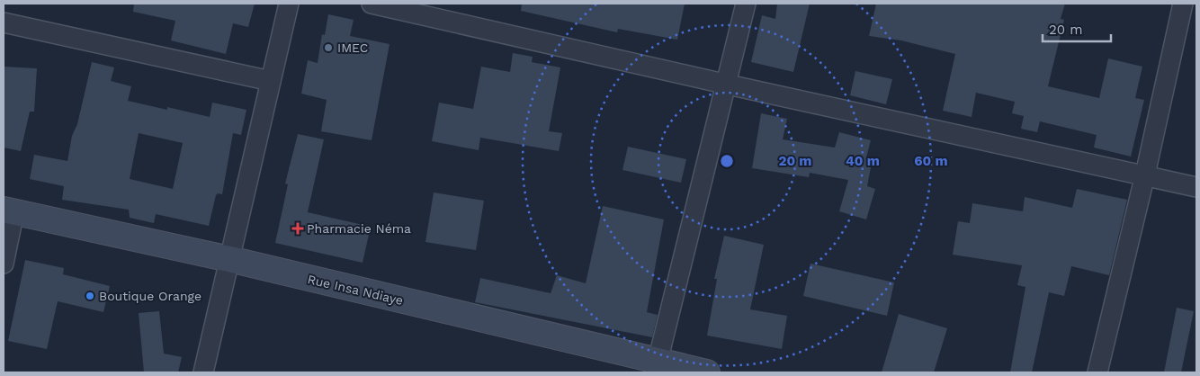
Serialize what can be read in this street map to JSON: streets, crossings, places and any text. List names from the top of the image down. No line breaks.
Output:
{"streets":{"main road":["Rue Insa Ndiaye"]},"places":{"other":["IMEC","Boutique Orange"],"health":["Pharmacie Néma"]},"scale_bar":"20 m","rings":["20 m","40 m","60 m"]}
